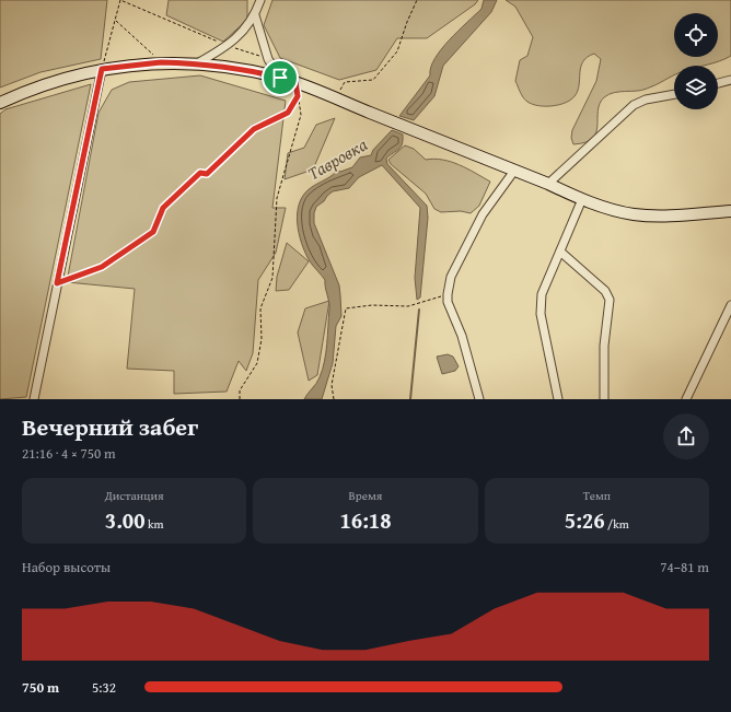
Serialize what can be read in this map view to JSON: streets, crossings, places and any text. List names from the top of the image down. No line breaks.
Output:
{"water":["Тавровка"],"page":{"heading":["Вечерний забег","21:16 · 4 × 750 m"],"stats":[["Дистанция","3.00 km"],["Время","16:18"],["Темп","5:26 /km"]],"chart":["Набор высоты","74–81 m"],"list":[{"name":"750 m","note":"5:32"}]}}
